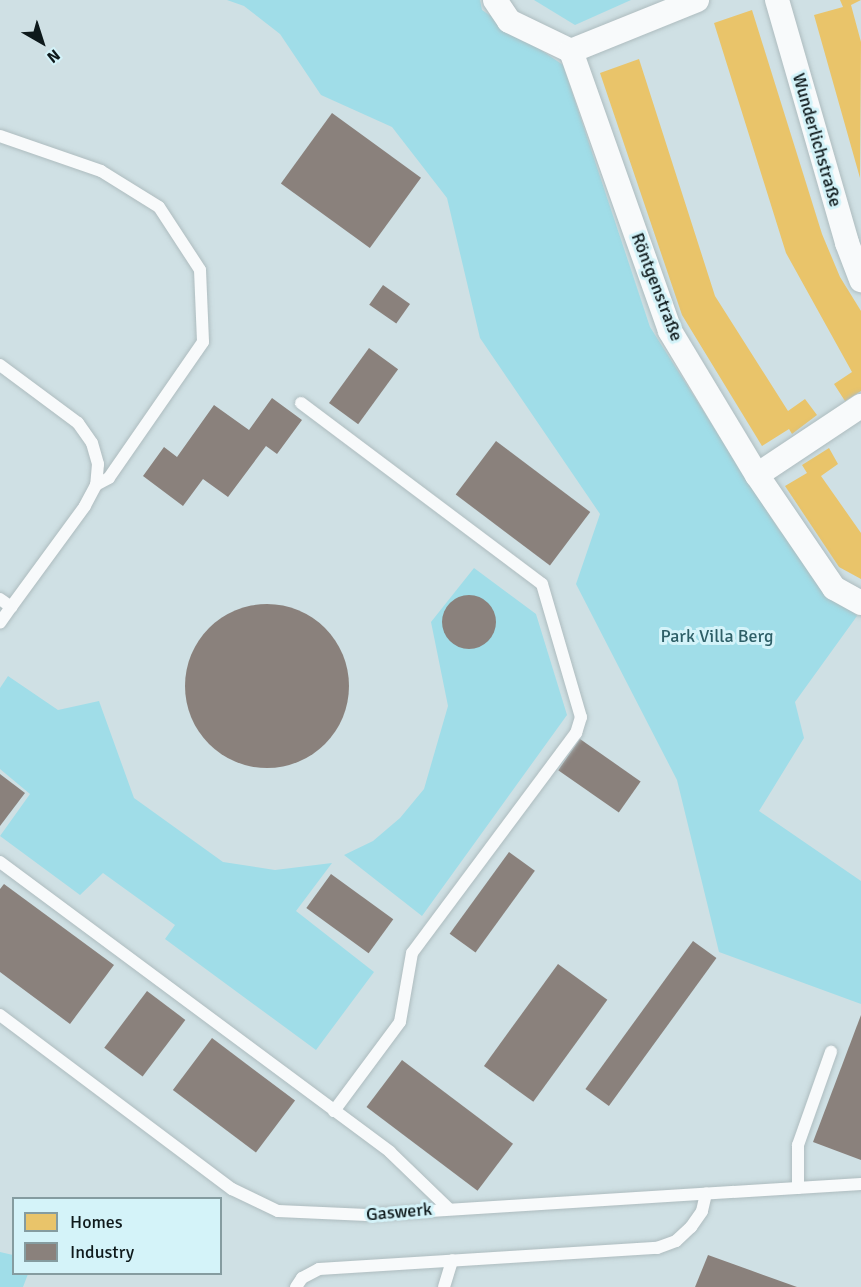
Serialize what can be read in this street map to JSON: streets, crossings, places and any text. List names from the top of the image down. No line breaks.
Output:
{"streets":{"street":["Wunderlichstraße","Röntgenstraße"],"lane":["Gaswerk"]},"parks":["Park Villa Berg"],"legend":["Homes","Industry"],"north":"bottom right"}
